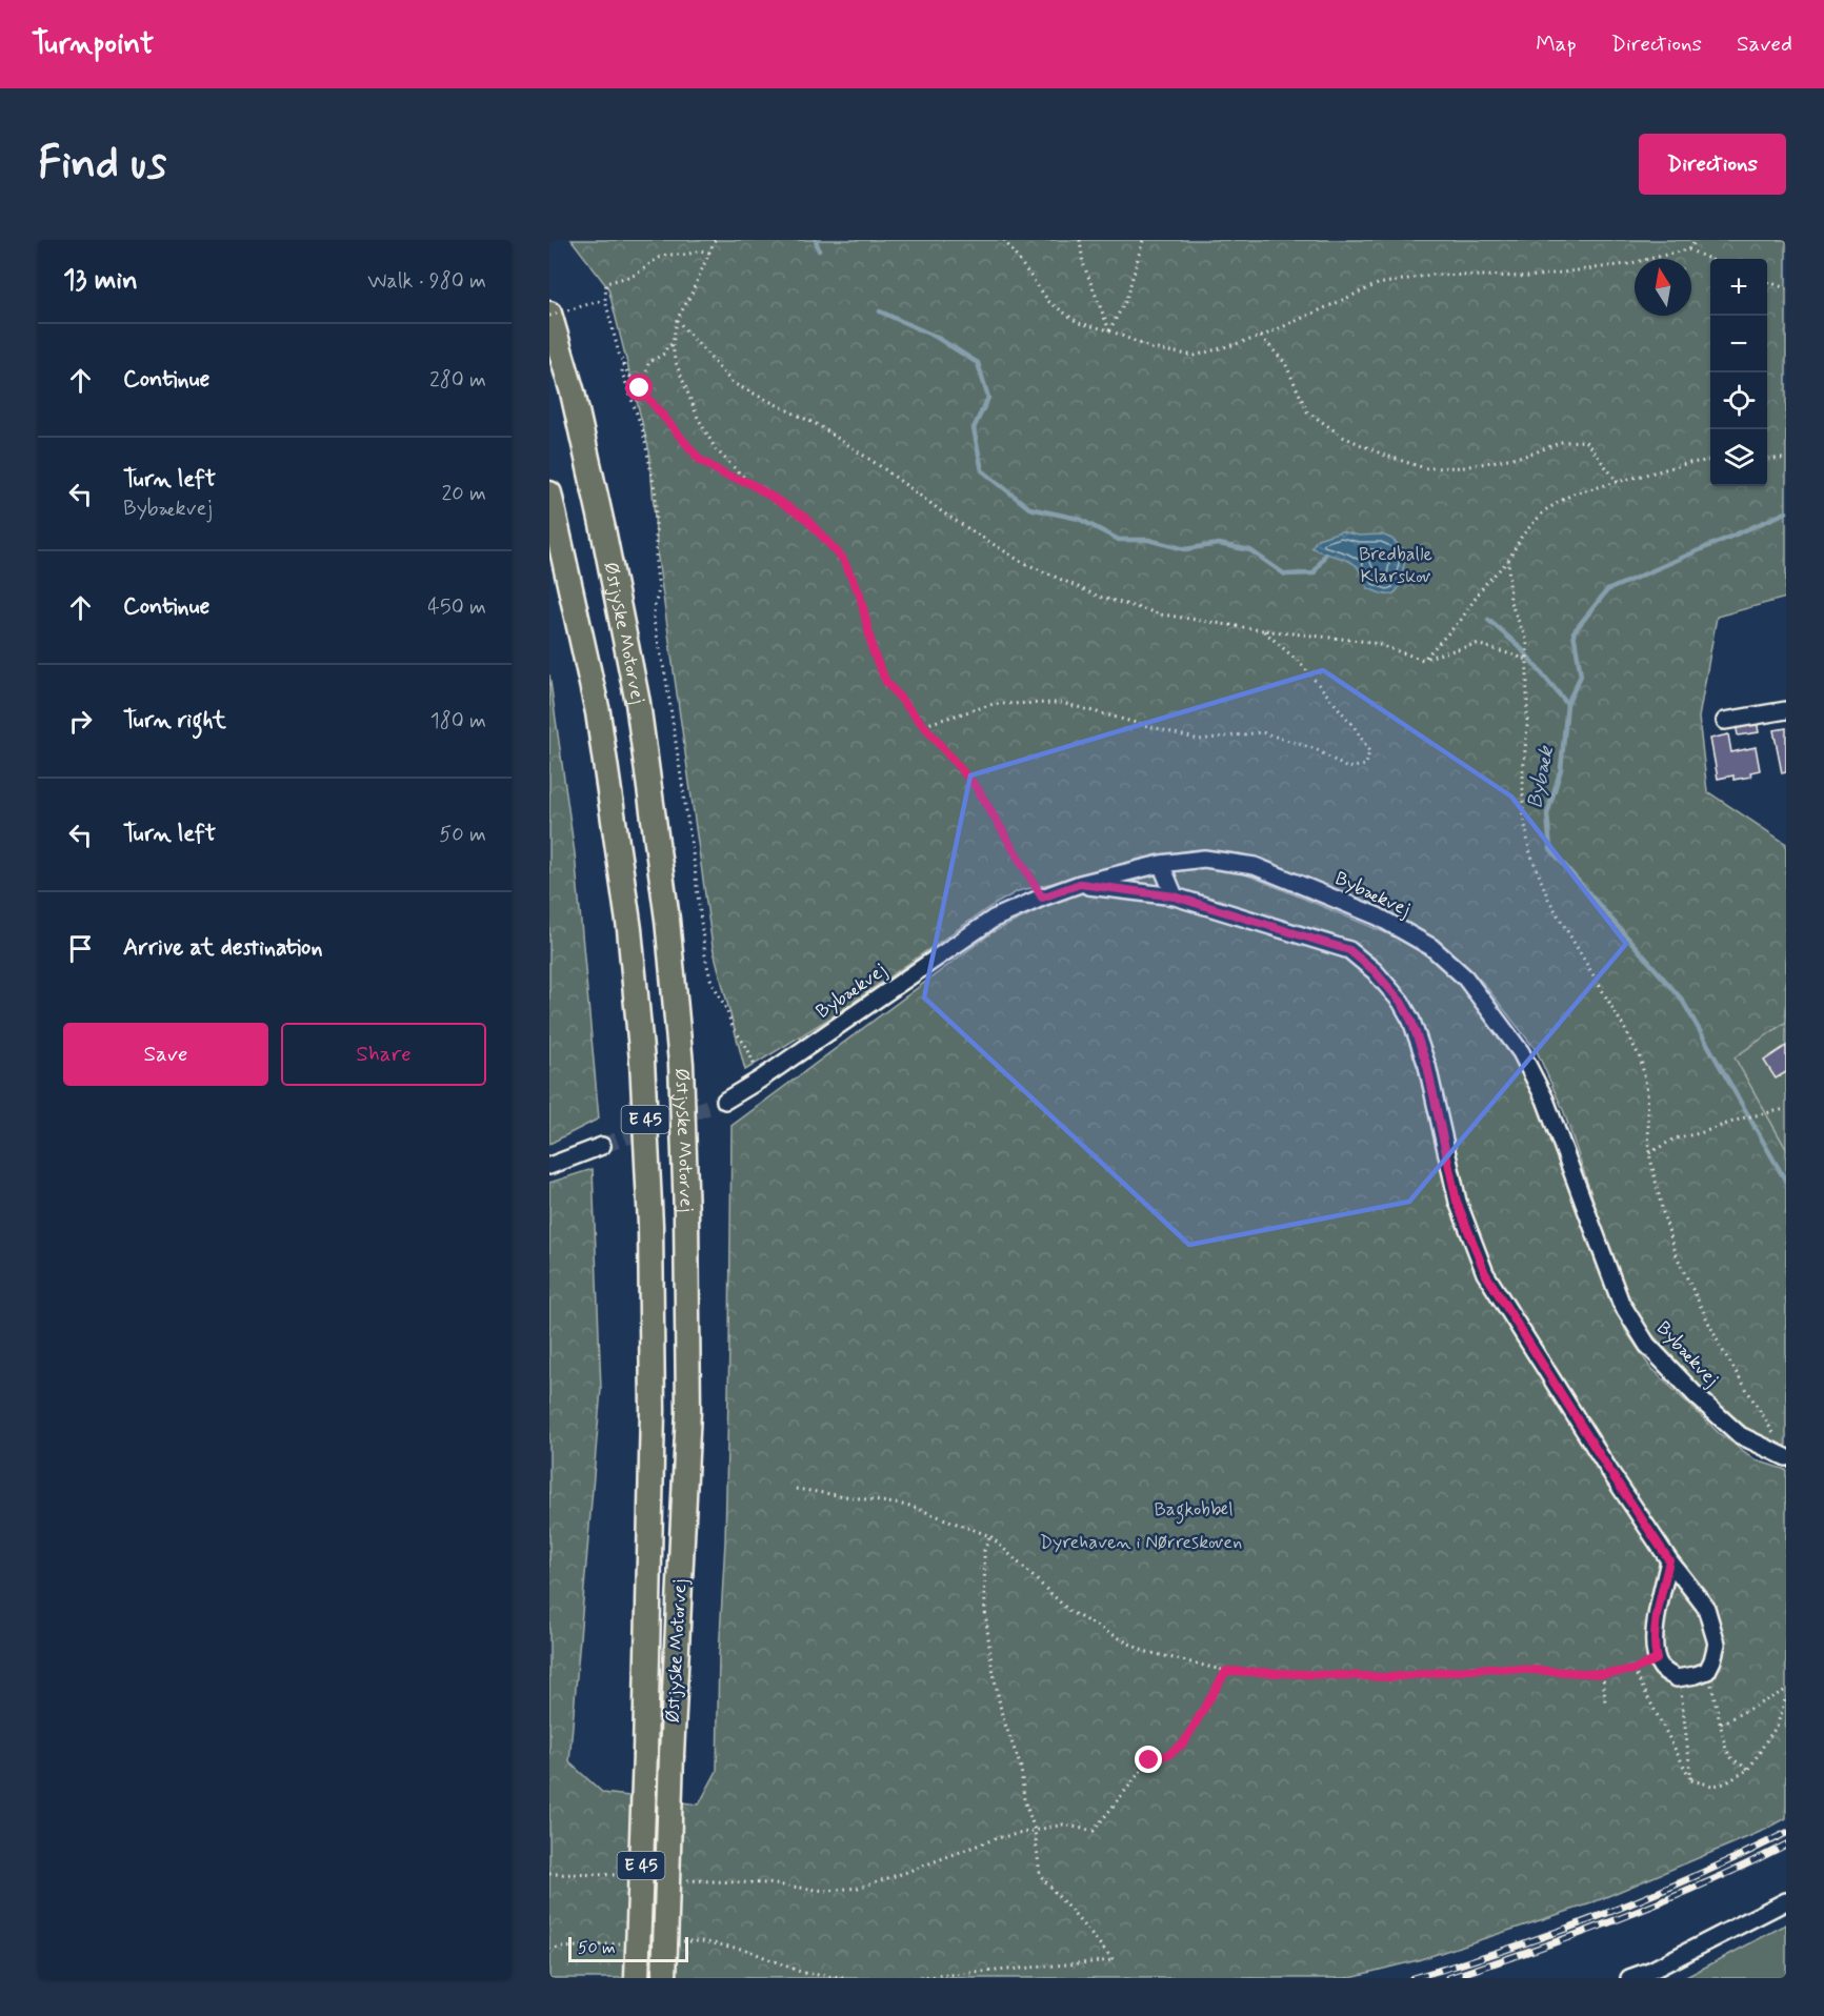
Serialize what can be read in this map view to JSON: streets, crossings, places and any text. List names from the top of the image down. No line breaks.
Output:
{"streets":{"highway":["Østjyske Motorvej","E 45"],"street":["Bybækvej"]},"water":["Bybæk"],"parks":["Bredballe Klarskov","Bagkobbel","Dyrehaven i Nørreskoven"],"scale_bar":"50 m","north":"top","page":{"header":"Turnpoint","nav":["Map","Directions","Saved"],"buttons":["Directions",["Save","Share"]],"title":"Find us","heading":["13 min","Walk · 980 m"],"map_buttons":["+","−"],"list":[["Continue","280 m"],["Turn left","Bybækvej","20 m"],["Continue","450 m"],["Turn right","180 m"],["Turn left","50 m"],"Arrive at destination"],"scale":"50 m"}}
